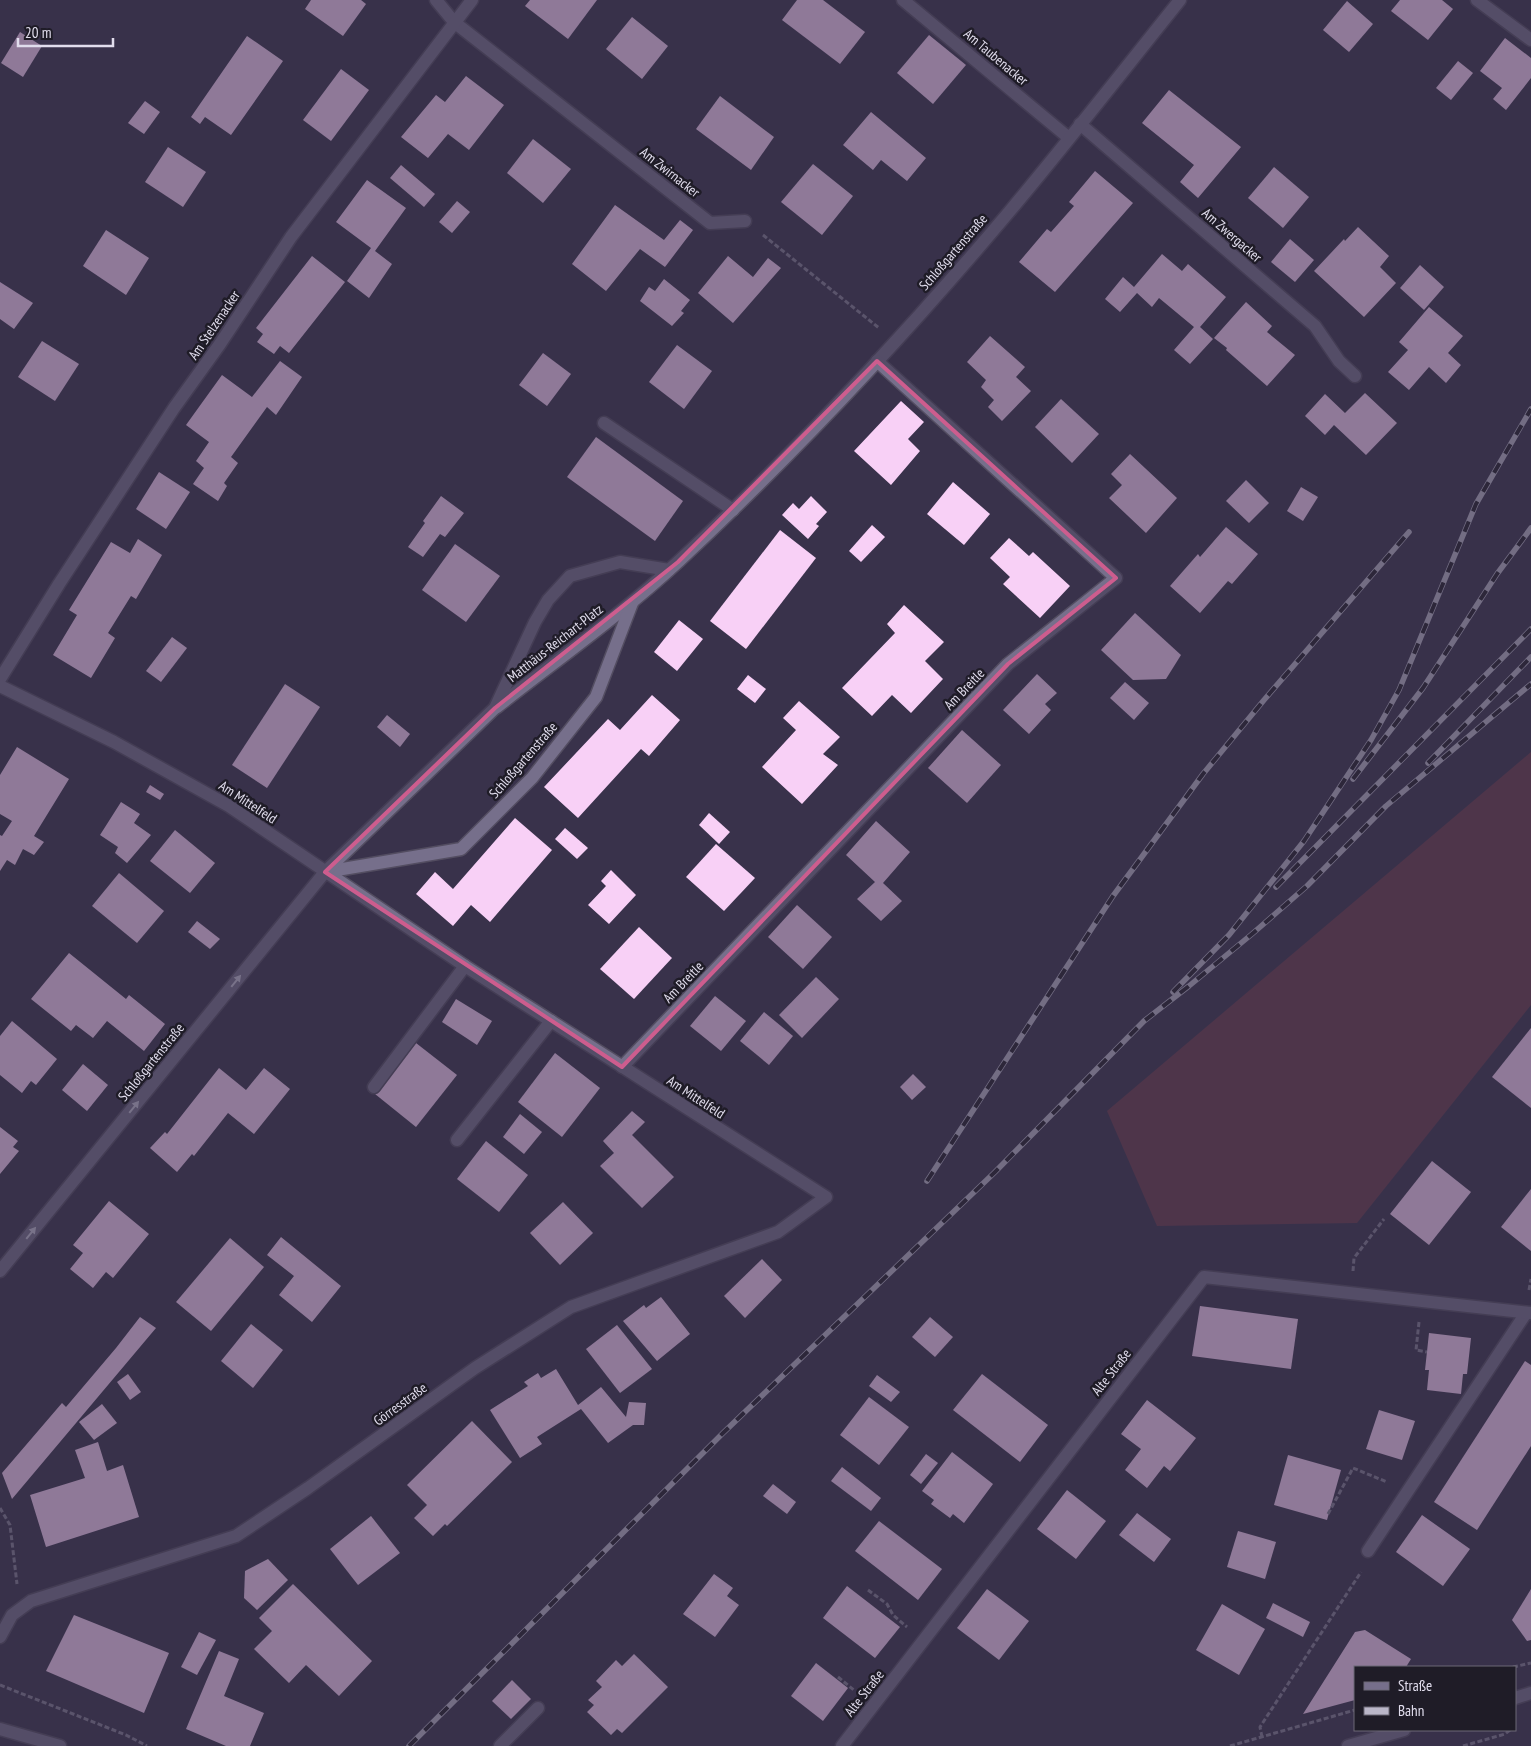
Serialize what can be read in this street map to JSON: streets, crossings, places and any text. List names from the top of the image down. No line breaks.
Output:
{"streets":{"street":["Am Taubenacker","Am Zwirnacker","Am Zwergacker","Schloßgartenstraße","Am Stelzenacker","Matthäus-Reichart-Platz","Am Breitle","Am Mittelfeld","Alte Straße","Görresstraße"]},"crossings":[["Am Taubenacker","Schloßgartenstraße"],["Am Zwirnacker","Am Stelzenacker"],["Am Zwergacker","Schloßgartenstraße"],["Schloßgartenstraße","Matthäus-Reichart-Platz"],["Schloßgartenstraße","Am Breitle"],["Schloßgartenstraße","Am Mittelfeld"],["Am Breitle","Am Mittelfeld"],["Am Mittelfeld","Görresstraße"]],"legend":["Straße","Bahn"],"scale_bar":"20 m"}
